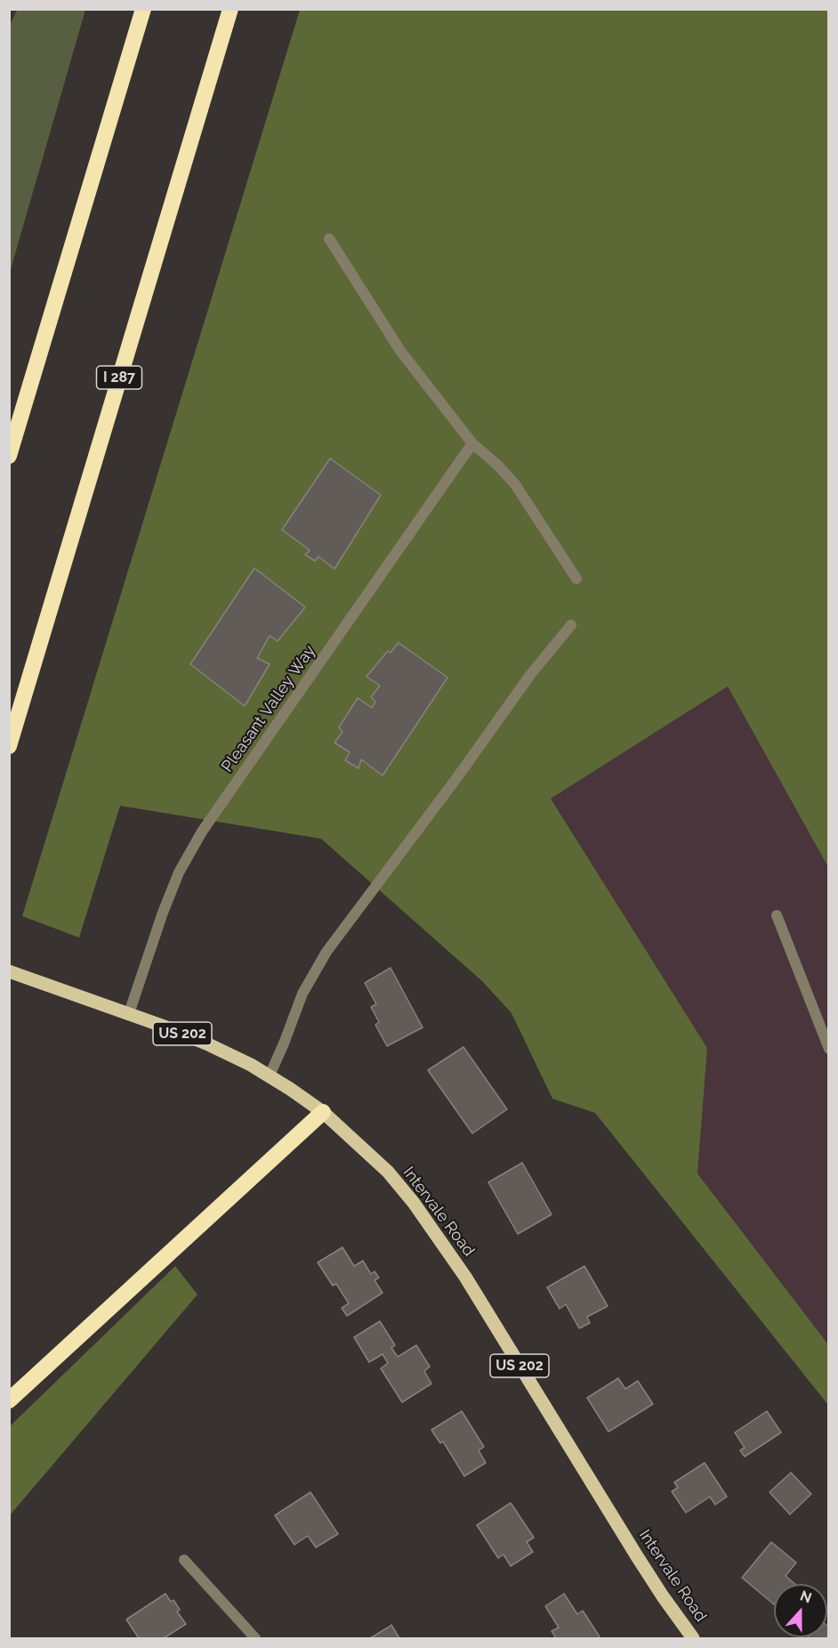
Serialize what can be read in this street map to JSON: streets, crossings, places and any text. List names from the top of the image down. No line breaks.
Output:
{"streets":{"highway":["I 287"],"main road":["US 202","Intervale Road"],"street":["Pleasant Valley Way"]},"crossings":[["Pleasant Valley Way","Intervale Road"]],"north":"top"}
